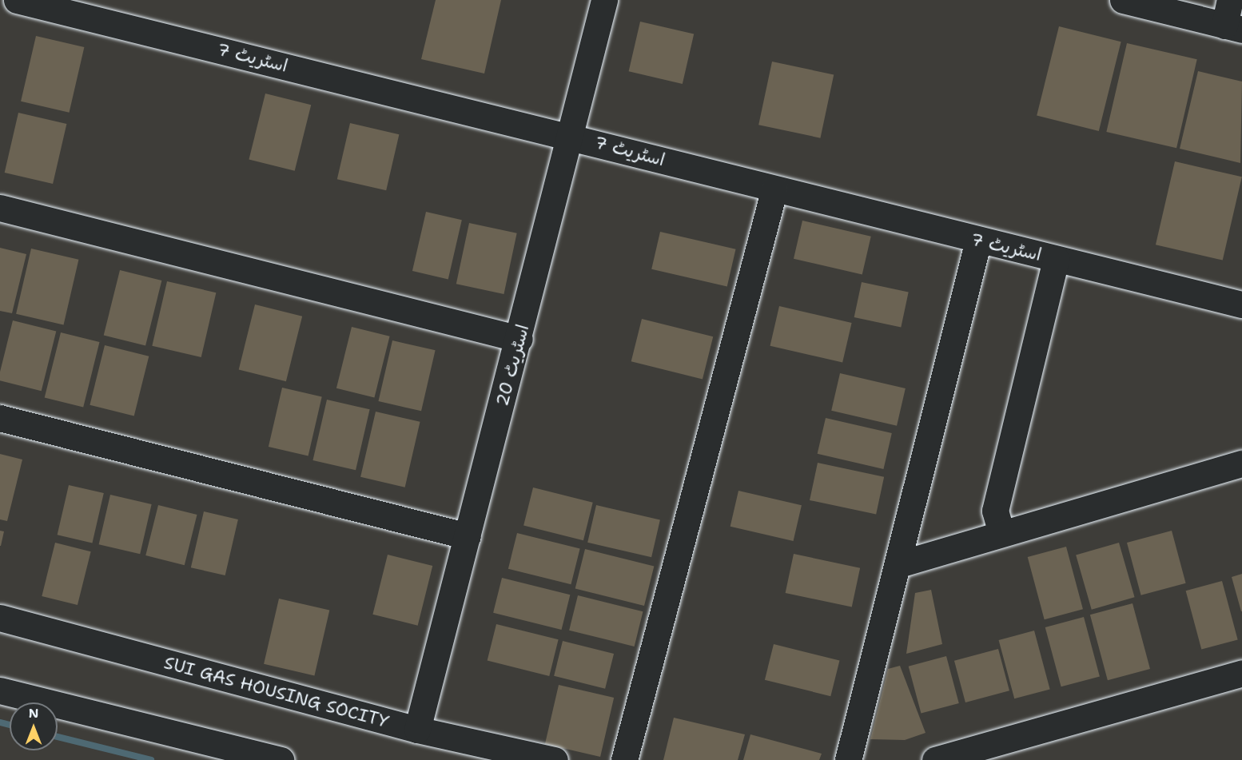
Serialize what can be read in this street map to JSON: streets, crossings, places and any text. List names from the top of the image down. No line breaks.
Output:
{"streets":{"street":["اسٹریٹ 7","اسٹریٹ 20","SUI GAS HOUSING SOCITY"]},"crossings":[["اسٹریٹ 7","اسٹریٹ 20"],["اسٹریٹ 20","SUI GAS HOUSING SOCITY"]],"north":"top"}
